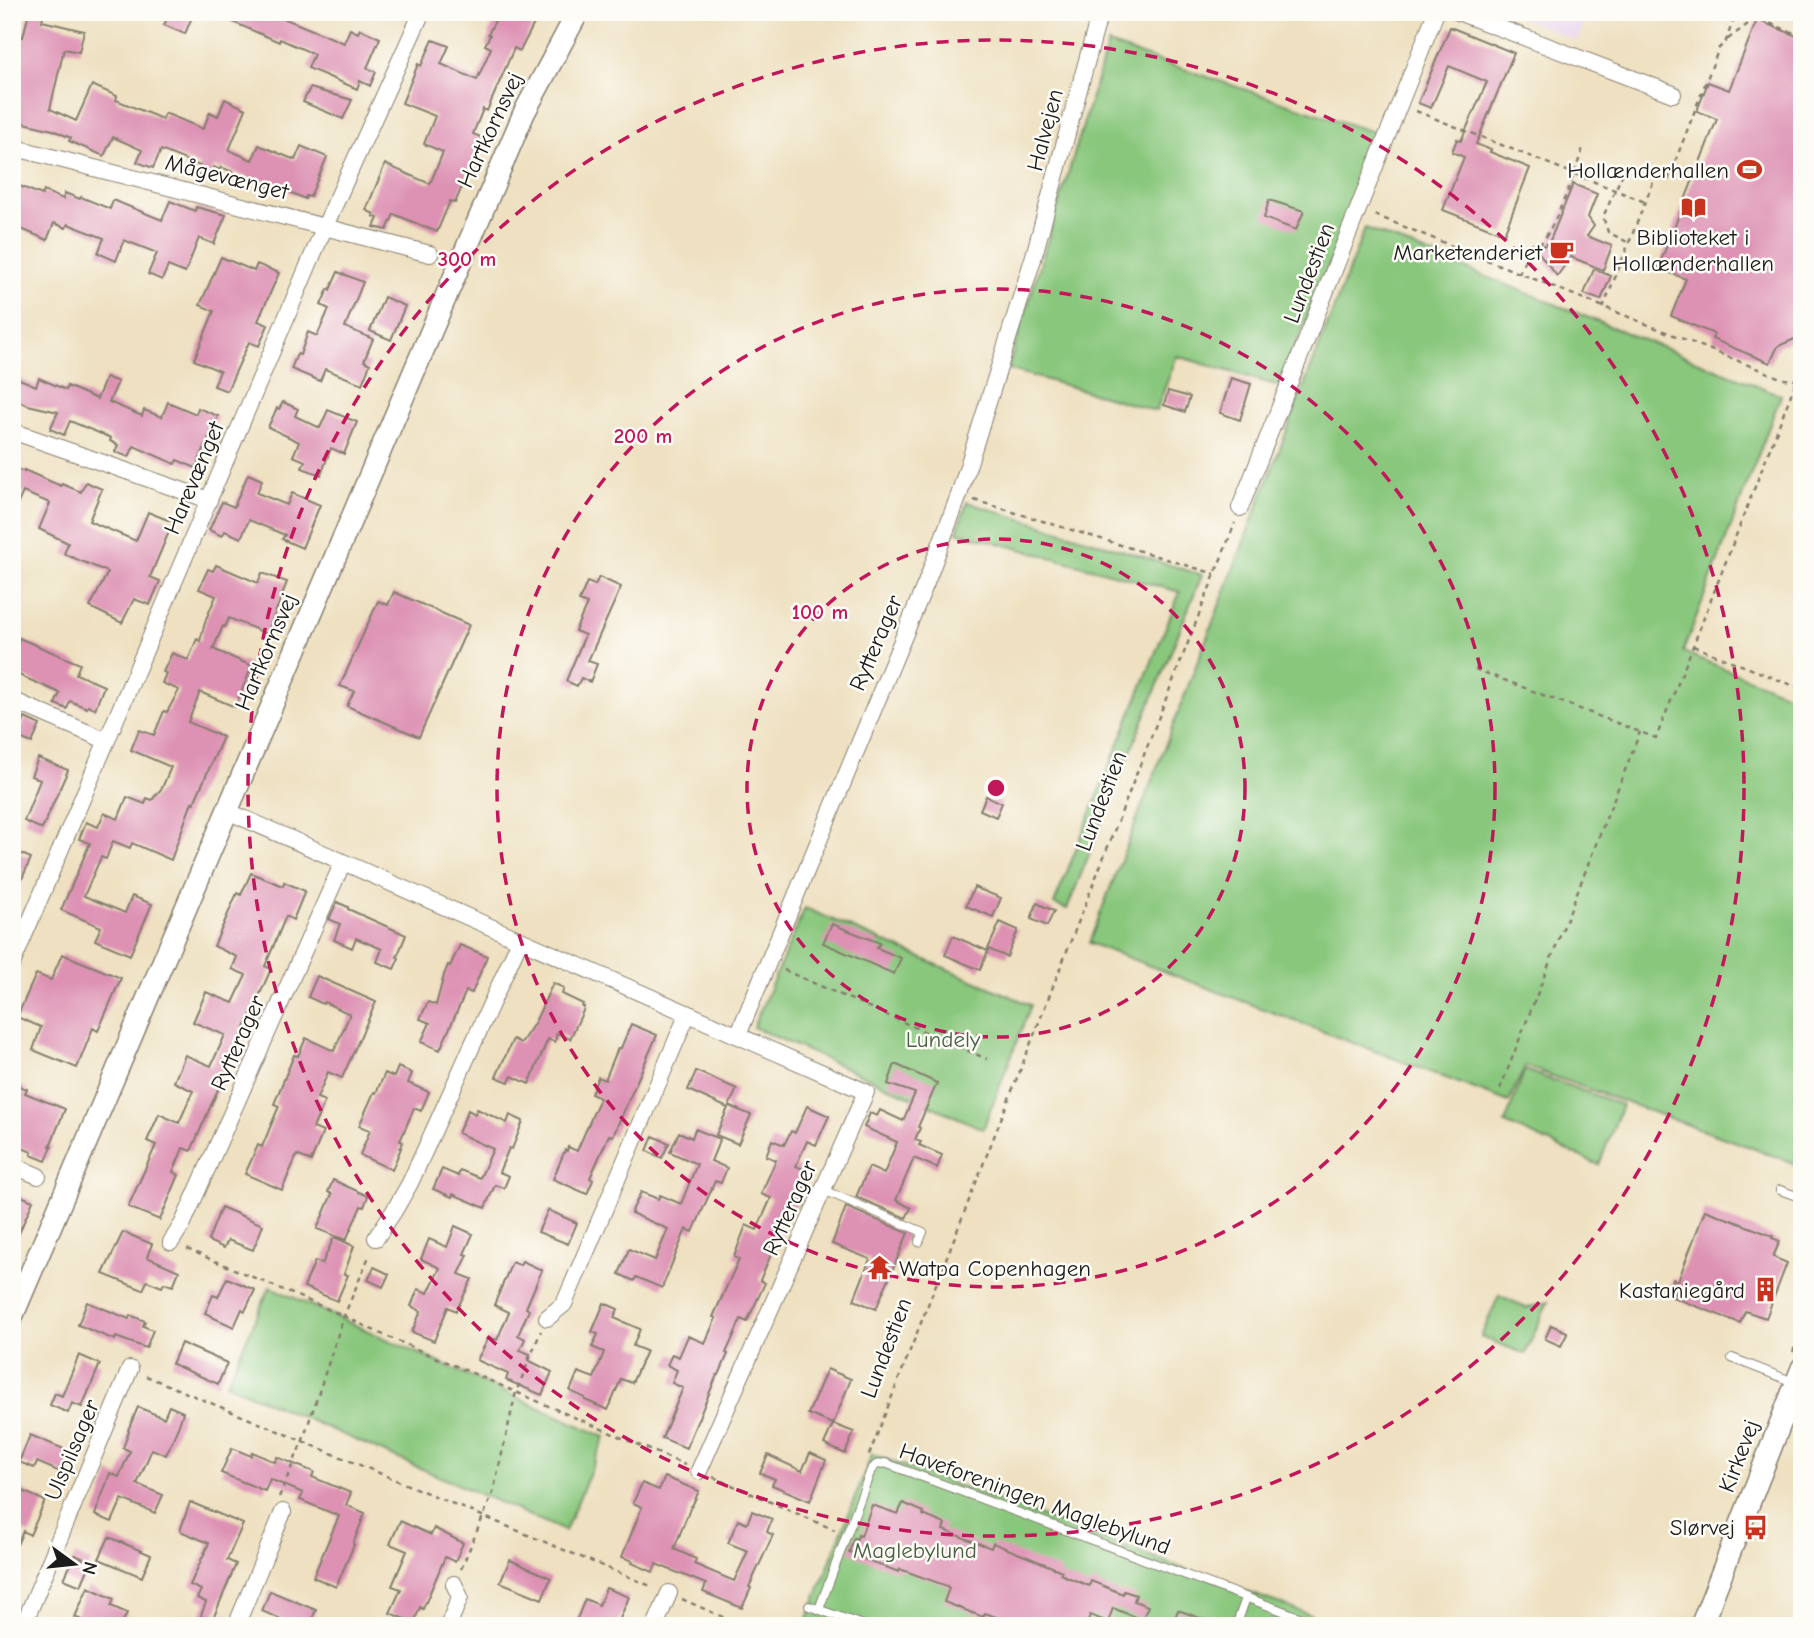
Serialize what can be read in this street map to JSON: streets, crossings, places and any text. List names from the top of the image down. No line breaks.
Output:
{"streets":{"street":["Hartkornsvej","Halvejen","Mågevænget","Lundestien","Harevænget","Rytterager","Ulspilsager","Kirkevej"],"lane":["Haveforeningen Maglebylund"]},"crossings":[["Hartkornsvej","Rytterager"],["Halvejen","Rytterager"],["Mågevænget","Harevænget"]],"parks":["Lundely","Maglebylund"],"places":{"sports":["Hollænderhallen"],"library":["Biblioteket i Hollænderhallen"],"cafe":["Marketenderiet"],"temple":["Watpa Copenhagen"],"building":["Kastaniegård"],"bus stop":["Slørvej"]},"north":"right","rings":["300 m","200 m","100 m"]}
